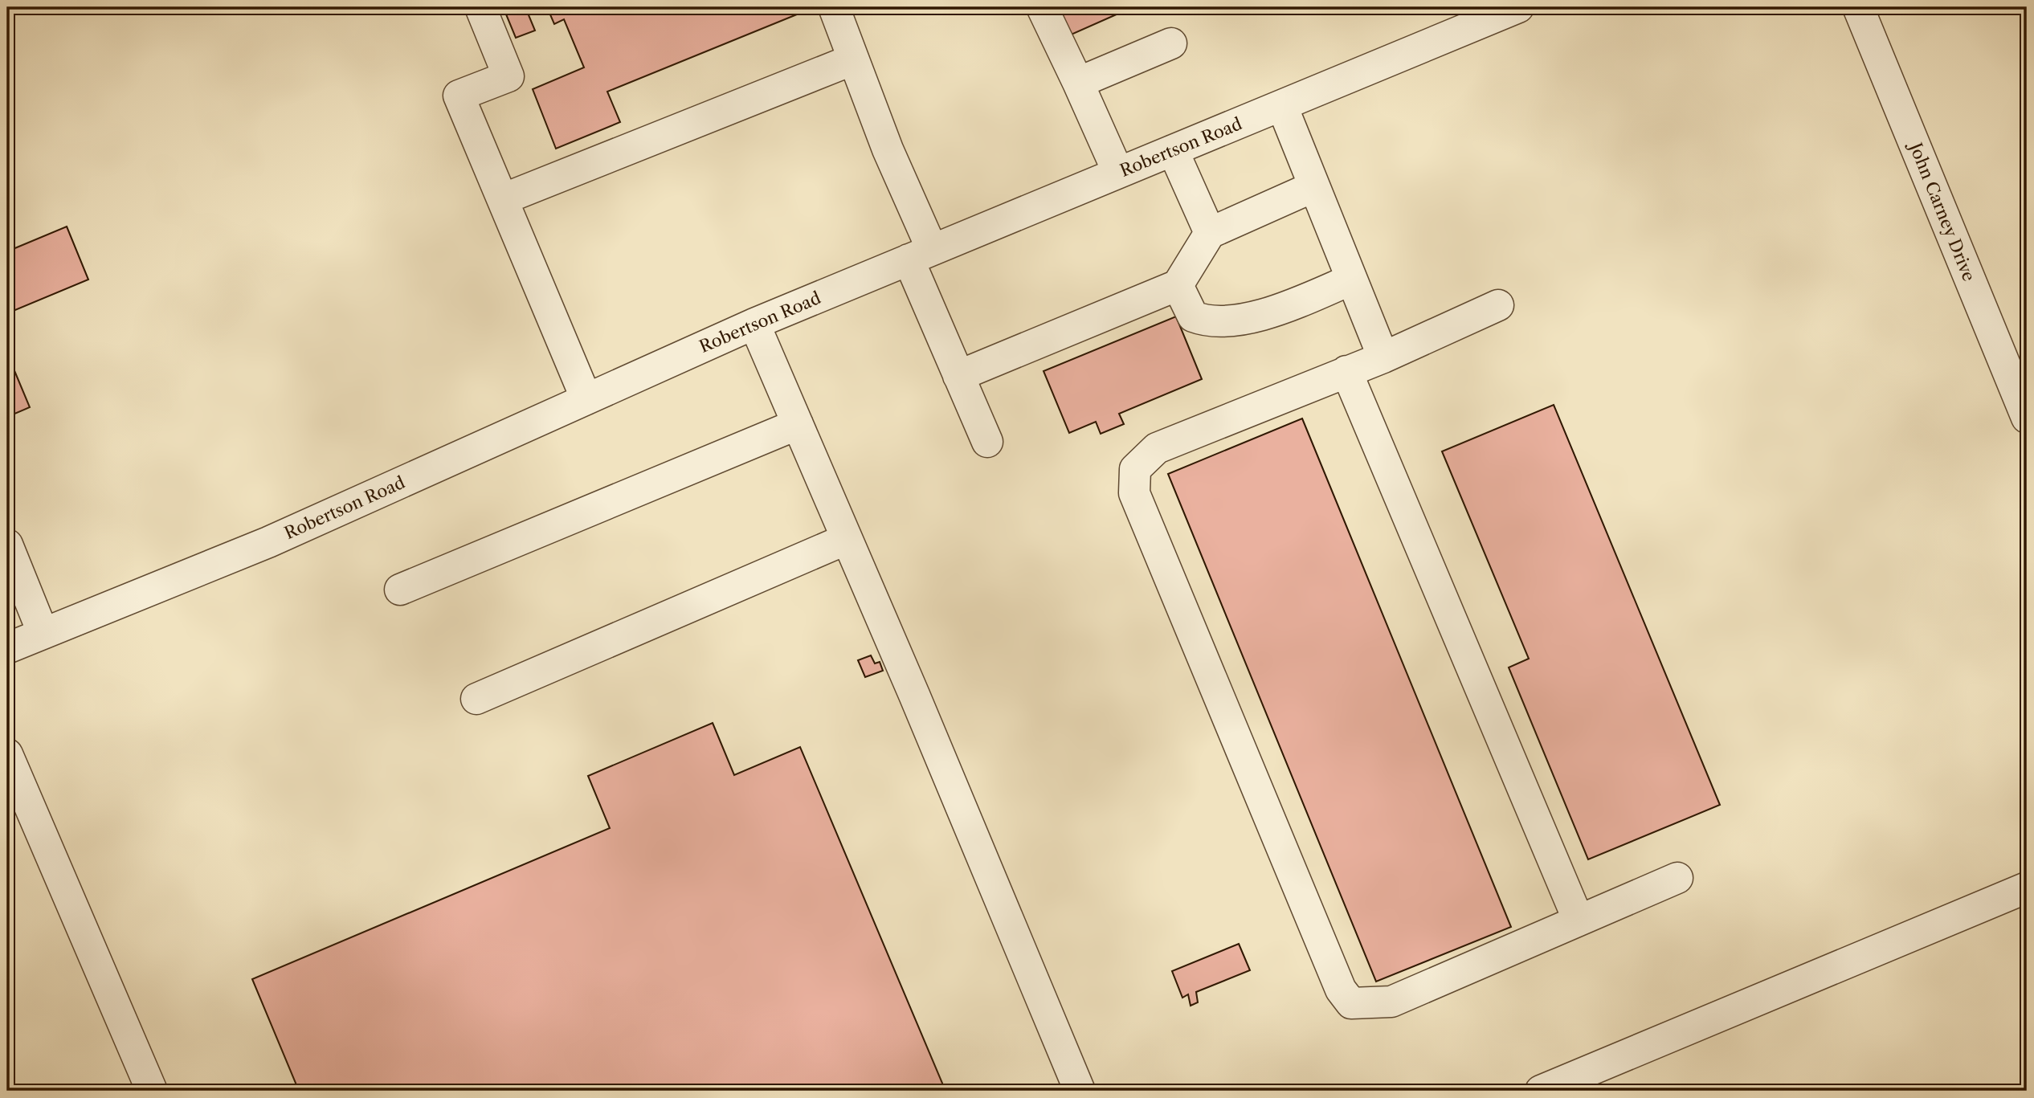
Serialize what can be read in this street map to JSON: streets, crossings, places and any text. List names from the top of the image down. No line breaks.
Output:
{"streets":{"street":["Robertson Road","John Carney Drive"]}}
